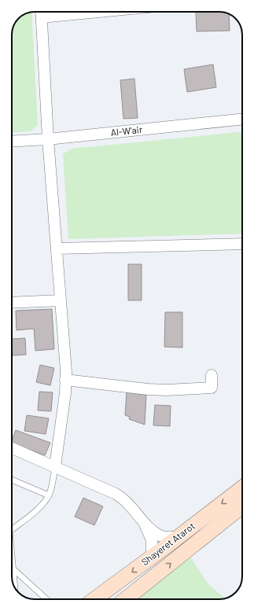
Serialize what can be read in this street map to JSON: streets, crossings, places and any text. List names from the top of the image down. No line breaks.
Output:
{"streets":{"main road":["Shayeret Atarot"],"street":["Al-W'air"]}}
